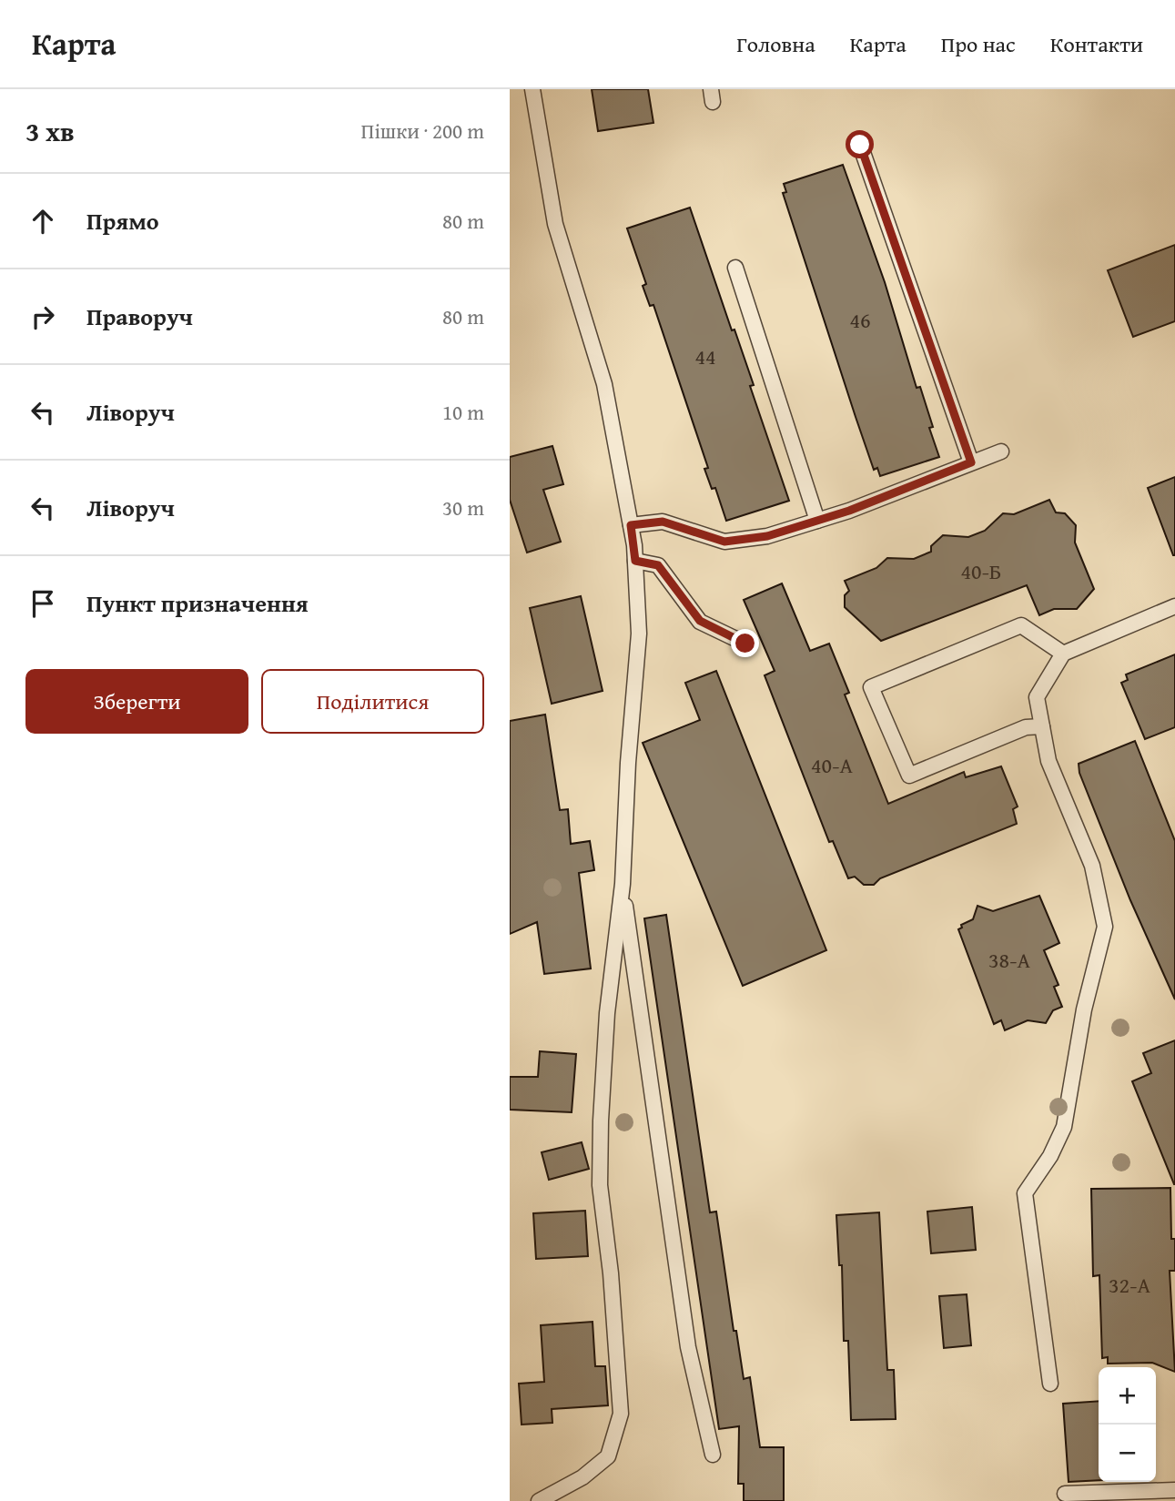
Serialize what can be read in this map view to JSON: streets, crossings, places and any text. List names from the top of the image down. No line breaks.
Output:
{"house_numbers":["46","44","40-Б","40-А","38-А","32-А"],"page":{"header":"Карта","nav":["Головна","Карта","Про нас","Контакти"],"heading":["3 хв","Пішки · 200 m"],"list":[["Прямо","80 m"],["Праворуч","80 m"],["Ліворуч","10 m"],["Ліворуч","30 m"],"Пункт призначення"],"buttons":["Зберегти","Поділитися"],"map_buttons":["+","−"]}}
